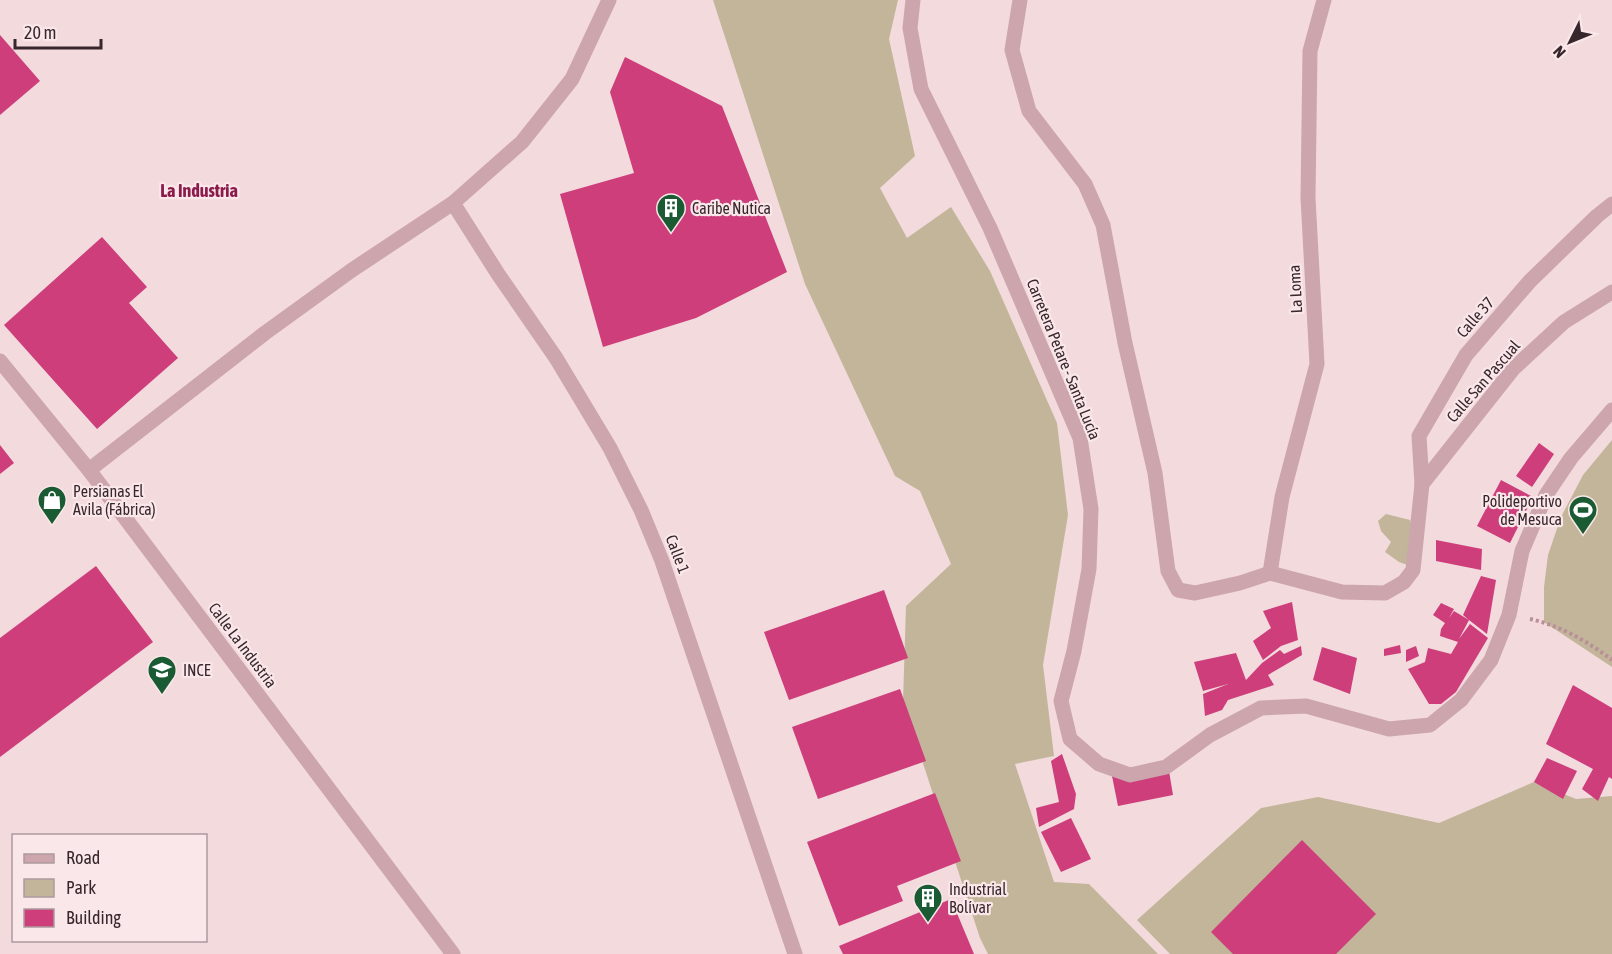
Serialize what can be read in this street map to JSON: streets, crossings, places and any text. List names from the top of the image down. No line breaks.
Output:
{"streets":{"street":["La Loma","Calle 37","Carretera Petare - Santa Lucía","Calle San Pascual","Calle 1","Calle La Industria"]},"crossings":[["La Loma","Calle 37"],["Calle 37","Calle San Pascual"]],"districts":["La Industria"],"places":{"building":["Caribe Nutica","Industrial Bolívar"],"shop":["Persianas El Avila (Fábrica)"],"sports":["Polideportivo de Mesuca"],"school or university":["INCE"]},"legend":["Road","Park","Building"],"scale_bar":"20 m","north":"bottom left"}
